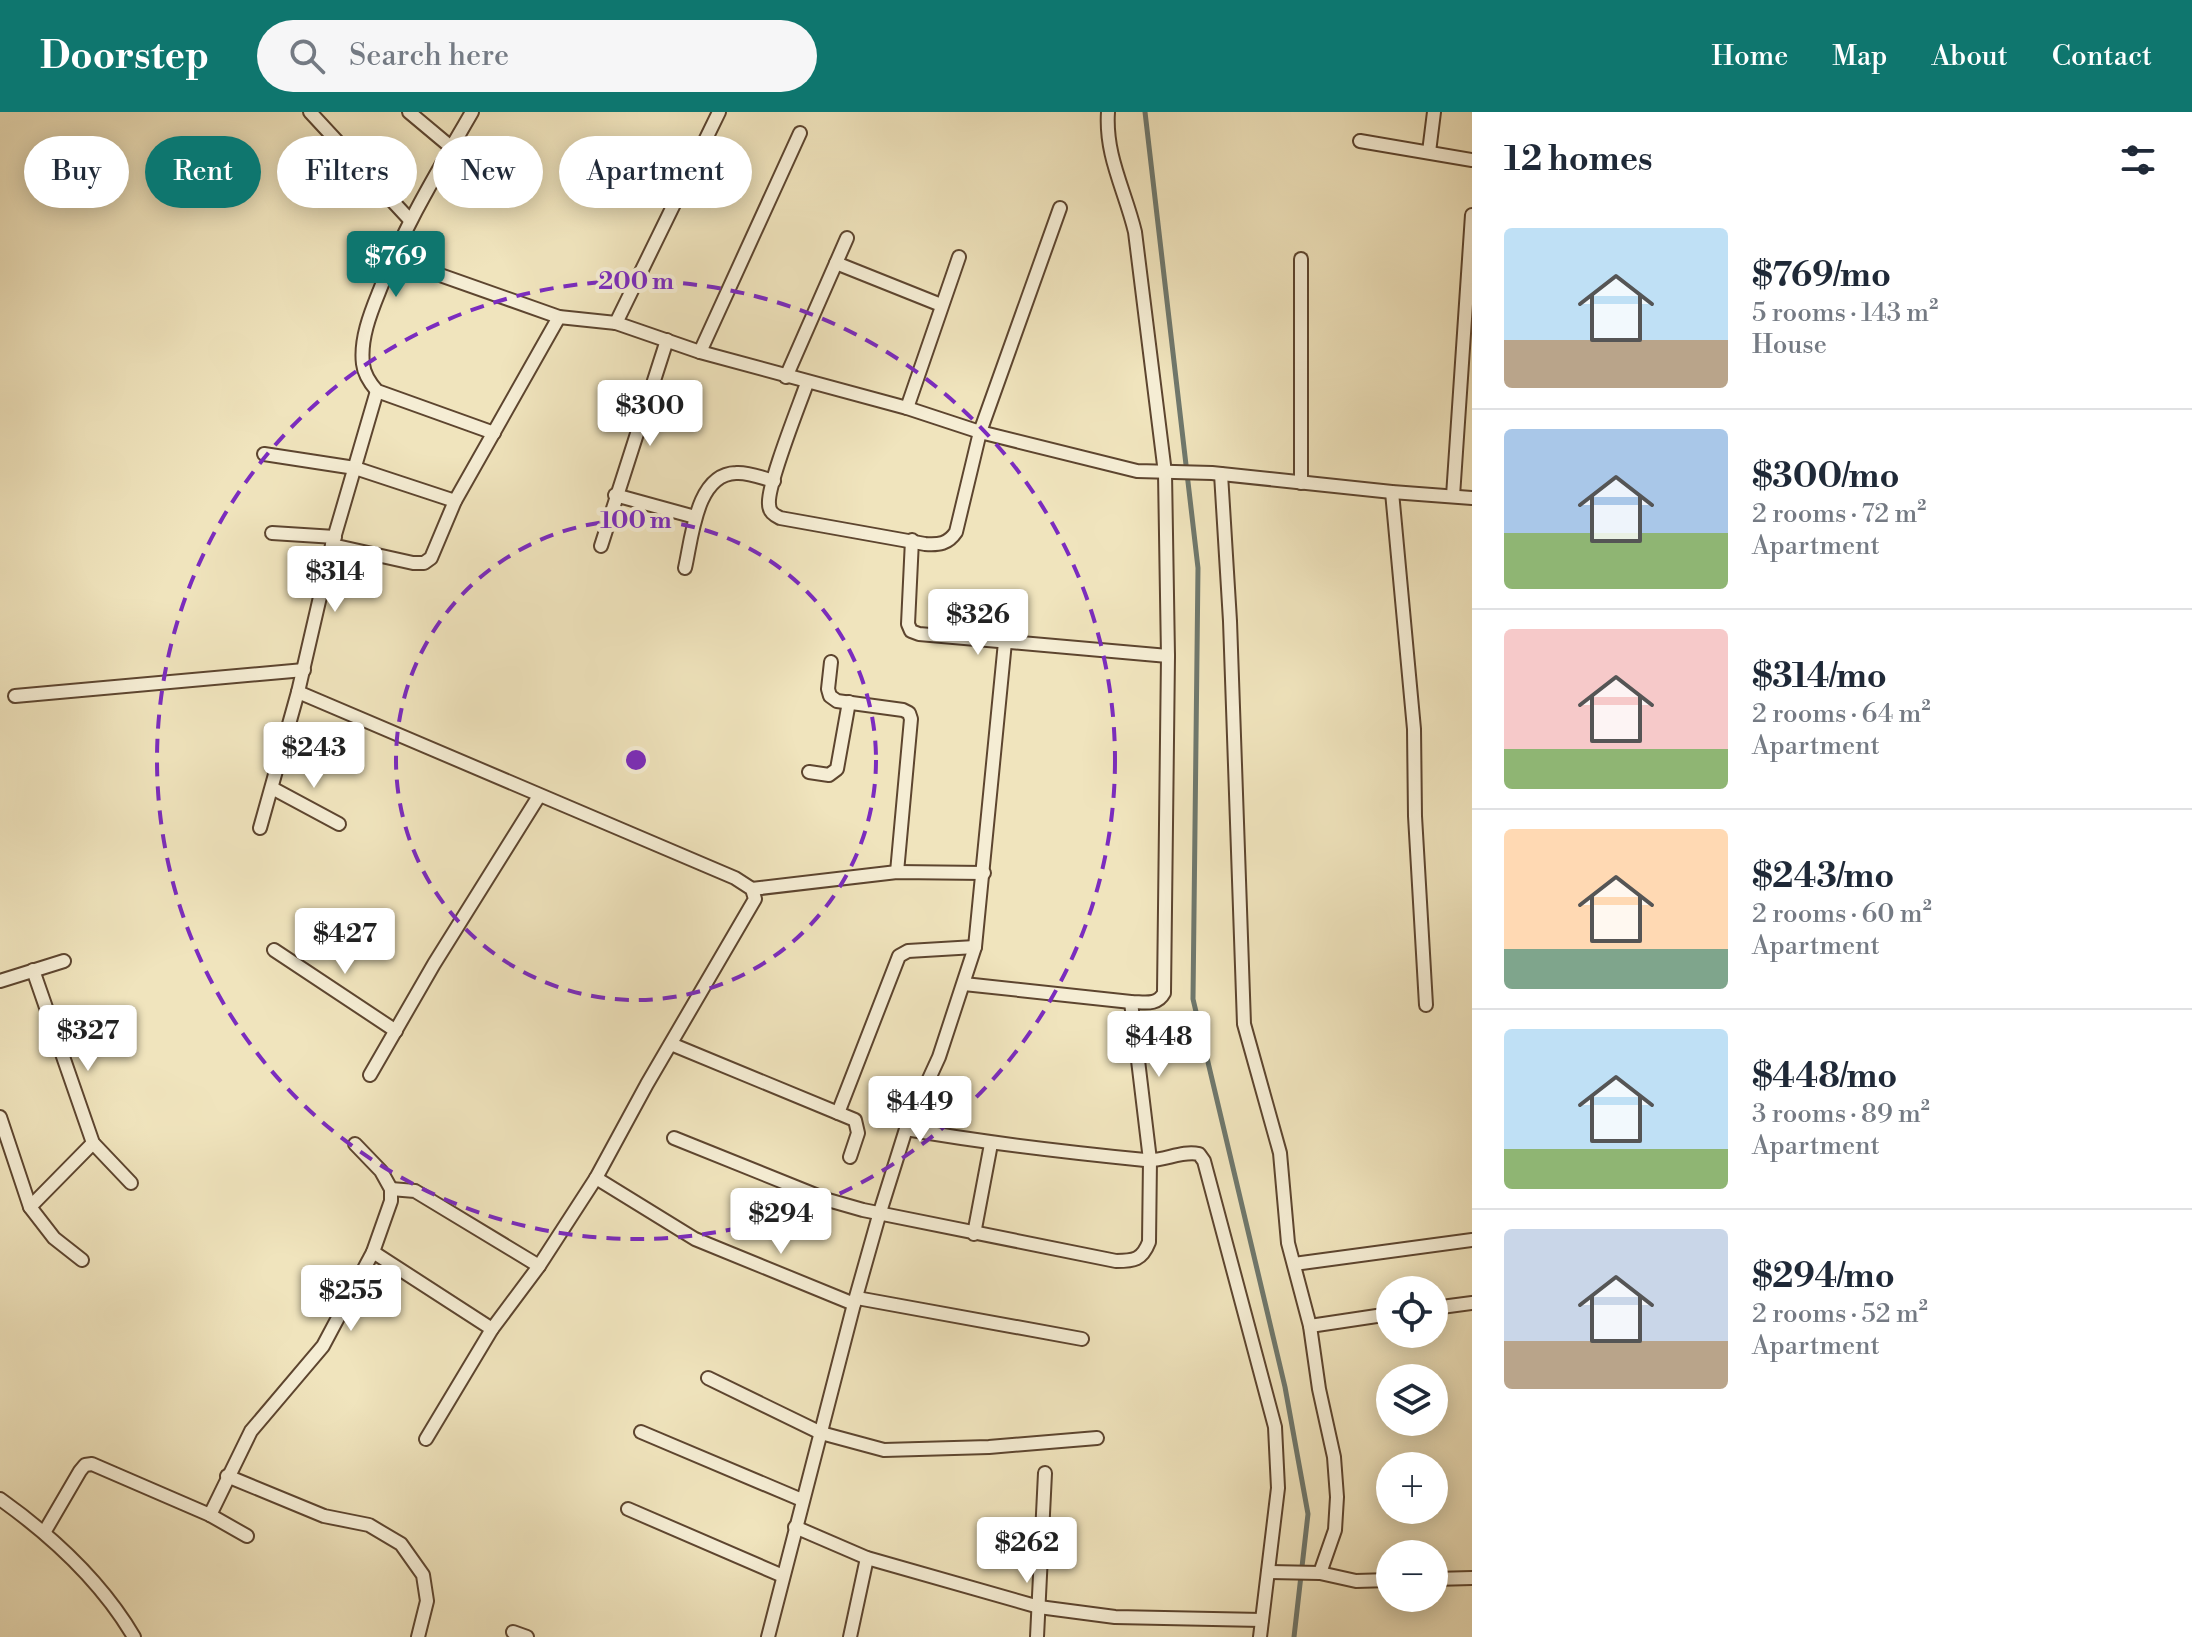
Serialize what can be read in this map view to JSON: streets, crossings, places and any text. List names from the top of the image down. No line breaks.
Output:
{"page":{"header":"Doorstep","search":"Search here","nav":["Home","Map","About","Contact"],"heading":"12 homes","chip":["Buy","Rent","Filters","New","Apartment"],"list":[{"name":"$769/mo","note":"5 rooms · 143 m² · House"},{"name":"$300/mo","note":"2 rooms · 72 m² · Apartment"},{"name":"$314/mo","note":"2 rooms · 64 m² · Apartment"},{"name":"$243/mo","note":"2 rooms · 60 m² · Apartment"},{"name":"$448/mo","note":"3 rooms · 89 m² · Apartment"},{"name":"$294/mo","note":"2 rooms · 52 m² · Apartment"}],"price":["$769","$300","$314","$326","$243","$427","$327","$448","$449","$294","$255","$262"],"map_buttons":["+","−"]},"rings":["200 m","100 m"]}
